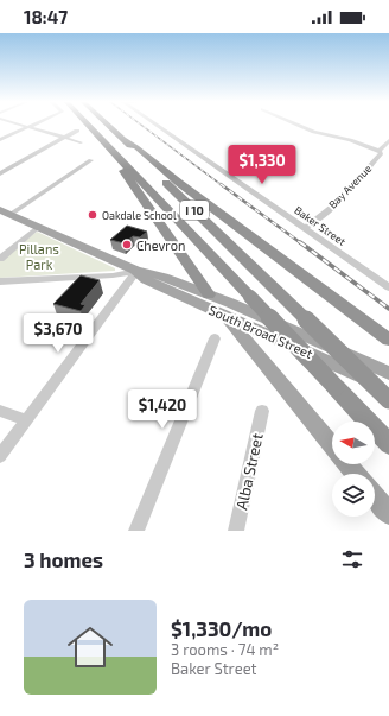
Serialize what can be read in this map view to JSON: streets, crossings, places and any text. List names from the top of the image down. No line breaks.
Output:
{"streets":{"highway":["I 10"],"main road":["South Broad Street"],"street":["Bay Avenue","Baker Street","Alba Street"]},"crossings":[["Bay Avenue","Baker Street"]],"parks":["Pillans Park"],"places":["Oakdale School","Chevron"],"north":"left","page":{"status":"18:47","price":["$1,330","$3,670","$1,420"],"heading":"3 homes","list":[{"name":"$1,330/mo","note":"3 rooms · 74 m² · Baker Street"}]}}
